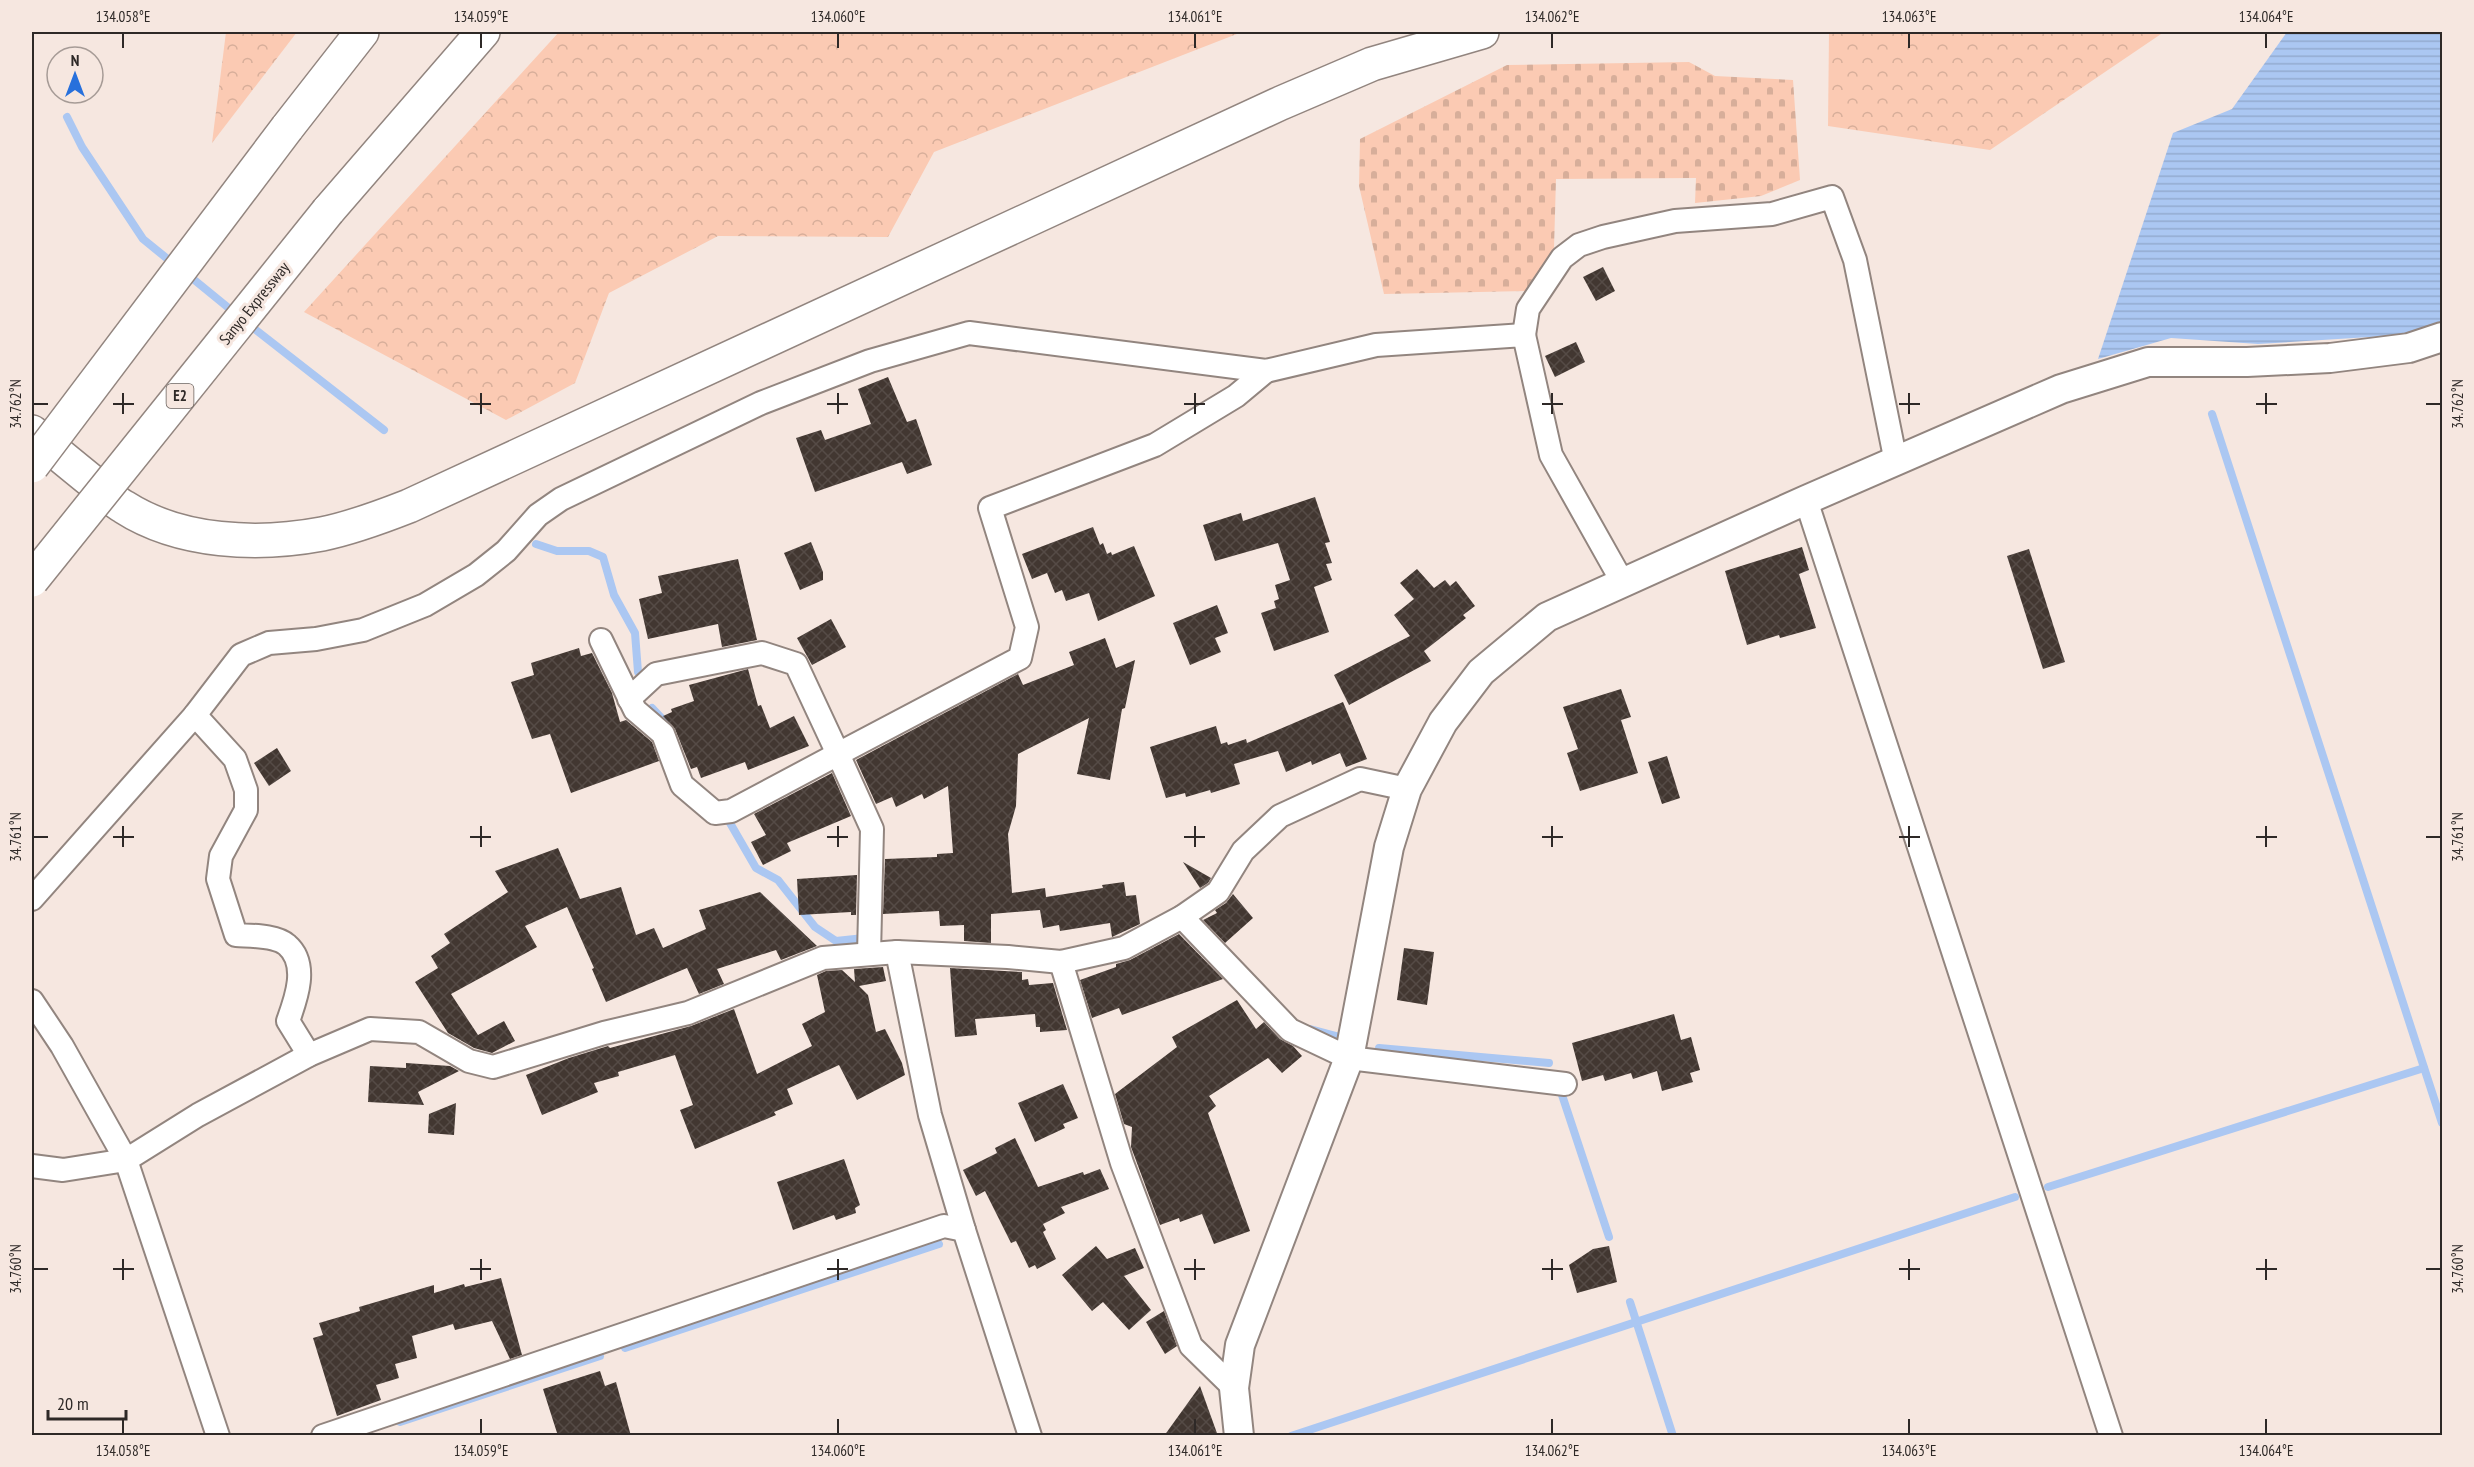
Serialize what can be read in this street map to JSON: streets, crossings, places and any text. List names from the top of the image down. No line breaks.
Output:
{"streets":{"highway":["Sanyo Expressway","E2"]},"scale_bar":"20 m","north":"top","coordinates":["134.058°E","134.059°E","134.060°E","134.061°E","134.062°E","134.063°E","134.064°E","34.762°N","34.761°N","34.760°N"]}
